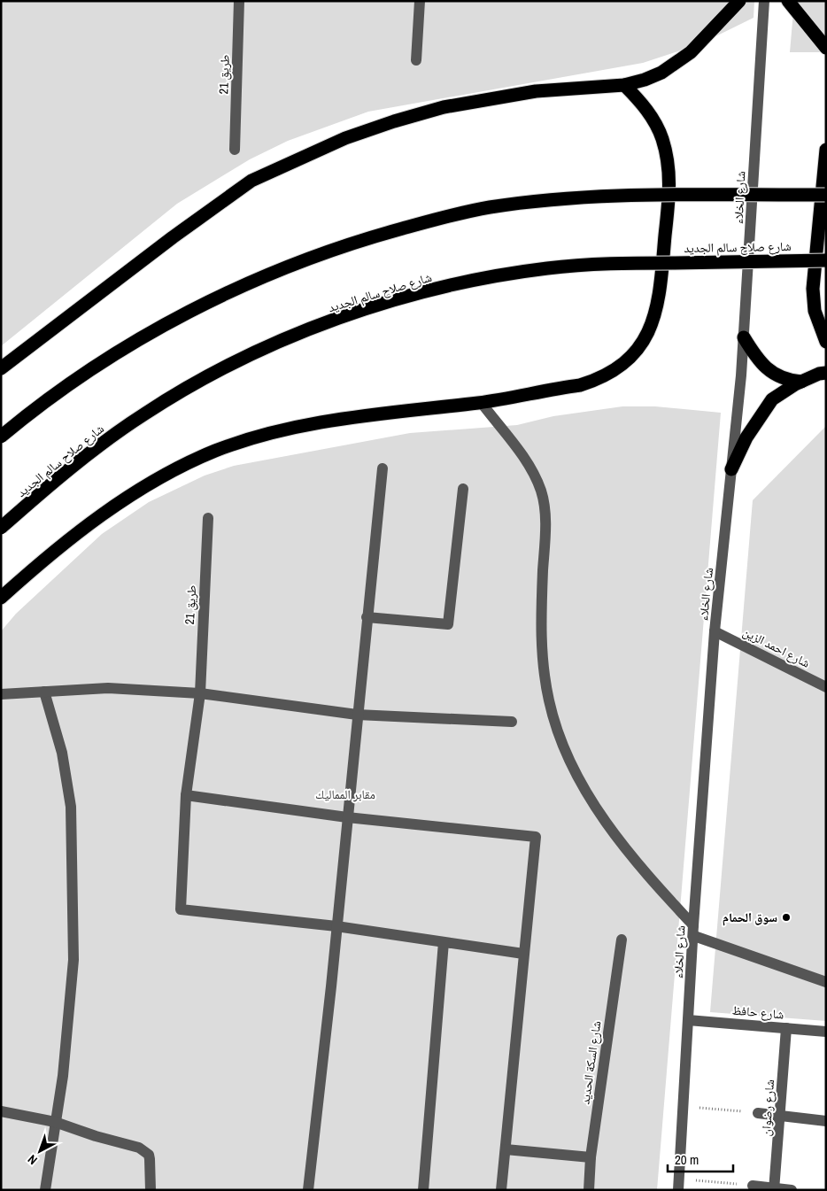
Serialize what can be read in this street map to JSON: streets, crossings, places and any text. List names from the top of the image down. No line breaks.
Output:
{"streets":{"highway":["شارع صلاح سالم الجديد"],"street":["طريق 21","شارع الخلاء","شارع احمد الزين","شارع حافظ","شارع السكة الحديد","شارع رضوان"]},"crossings":[["شارع الخلاء","شارع احمد الزين"],["شارع الخلاء","شارع حافظ"],["شارع حافظ","شارع رضوان"]],"parks":["مقابر المماليك"],"places":["سوق الحمام"],"scale_bar":"20 m","north":"bottom left"}
